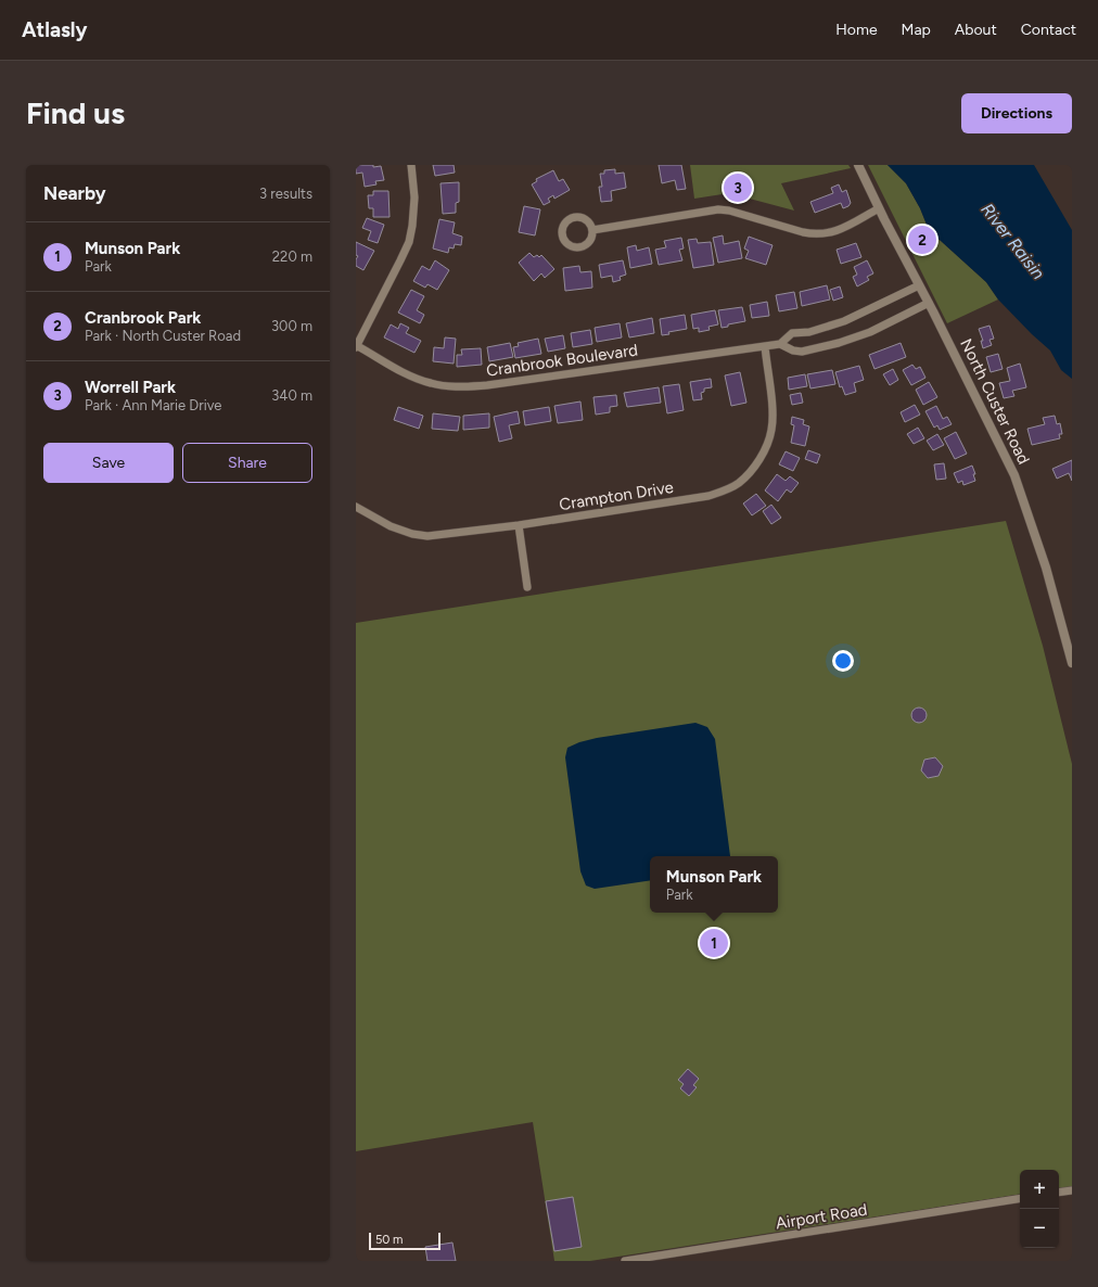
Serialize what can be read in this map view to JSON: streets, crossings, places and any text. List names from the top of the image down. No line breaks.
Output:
{"streets":{"street":["Cranbrook Boulevard","North Custer Road","Crampton Drive","Airport Road"]},"crossings":[["Cranbrook Boulevard","North Custer Road"],["Cranbrook Boulevard","Crampton Drive"]],"water":["River Raisin"],"scale_bar":"50 m","page":{"header":"Atlasly","nav":["Home","Map","About","Contact"],"buttons":["Directions",["Save","Share"]],"title":"Find us","heading":["Nearby","3 results"],"pins":["3","2","1"],"list":[{"mark":"1","name":"Munson Park","note":"Park","value":"220 m"},{"mark":"2","name":"Cranbrook Park","note":"Park · North Custer Road","value":"300 m"},{"mark":"3","name":"Worrell Park","note":"Park · Ann Marie Drive","value":"340 m"}],"popup":["Munson Park","Park"],"map_buttons":["+","−"],"scale":"50 m"}}
